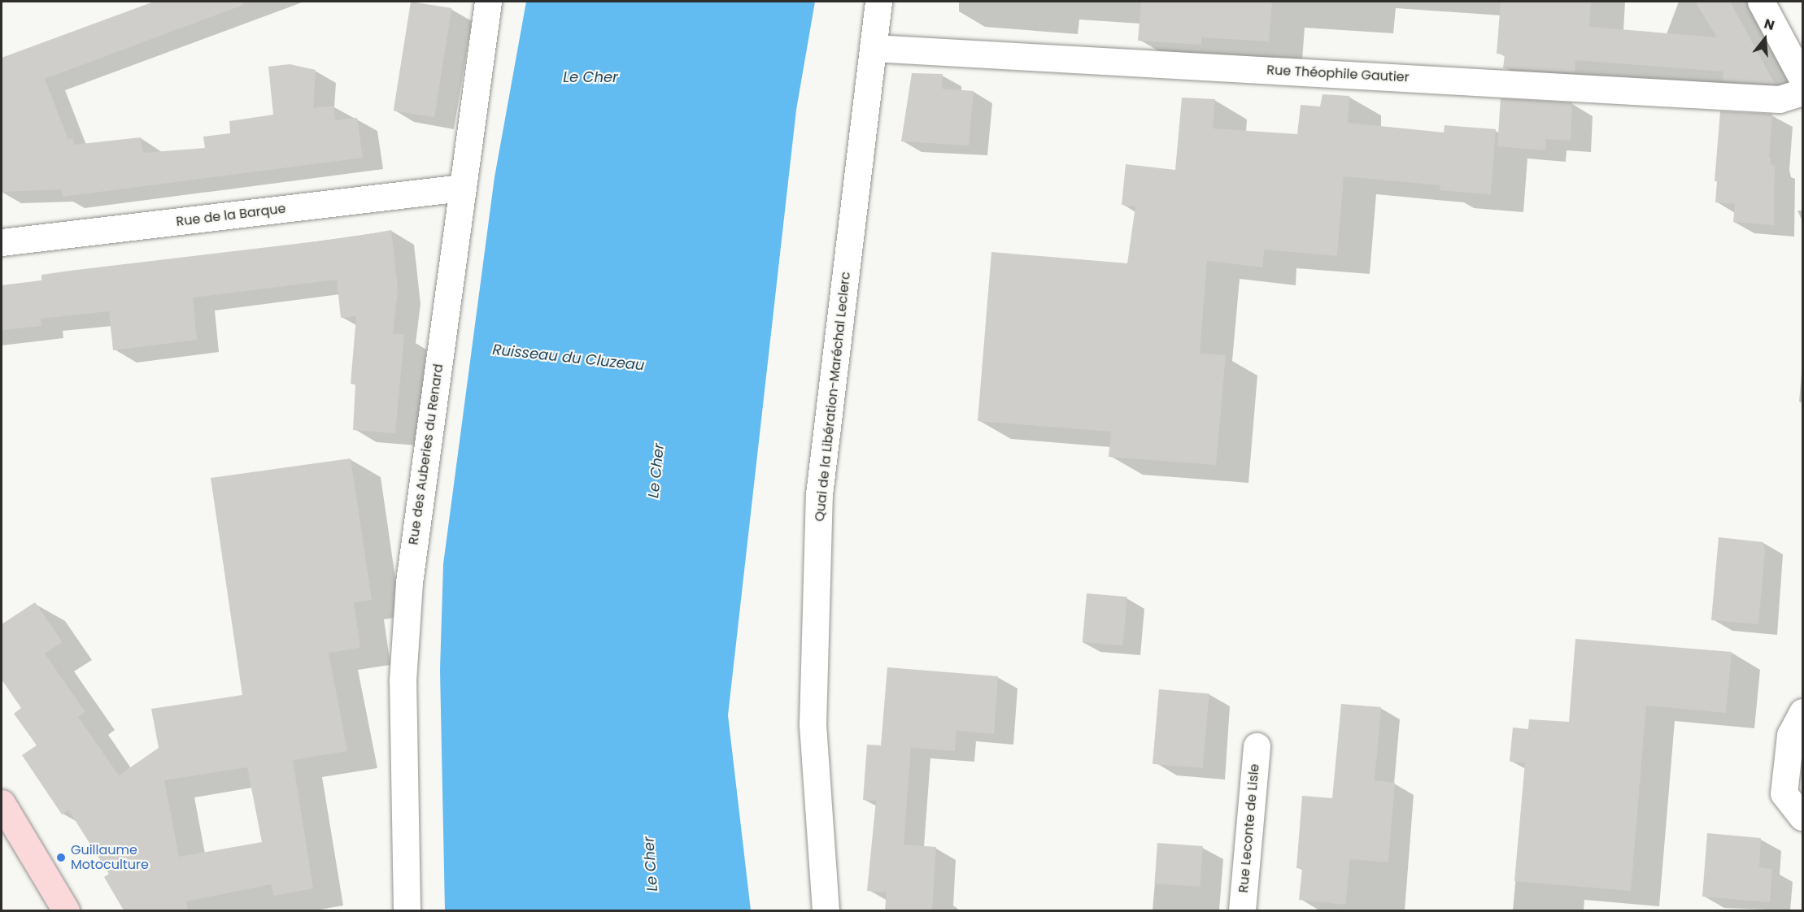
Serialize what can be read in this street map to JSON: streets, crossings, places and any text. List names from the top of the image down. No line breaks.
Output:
{"streets":{"street":["Rue Théophile Gautier","Rue de la Barque","Quai de la Libération-Maréchal Leclerc","Rue des Auberies du Renard","Rue Leconte de Lisle"]},"crossings":[["Rue Théophile Gautier","Quai de la Libération-Maréchal Leclerc"],["Rue de la Barque","Rue des Auberies du Renard"]],"water":["Le Cher","Ruisseau du Cluzeau"],"places":["Guillaume Motoculture"],"north":"top"}
